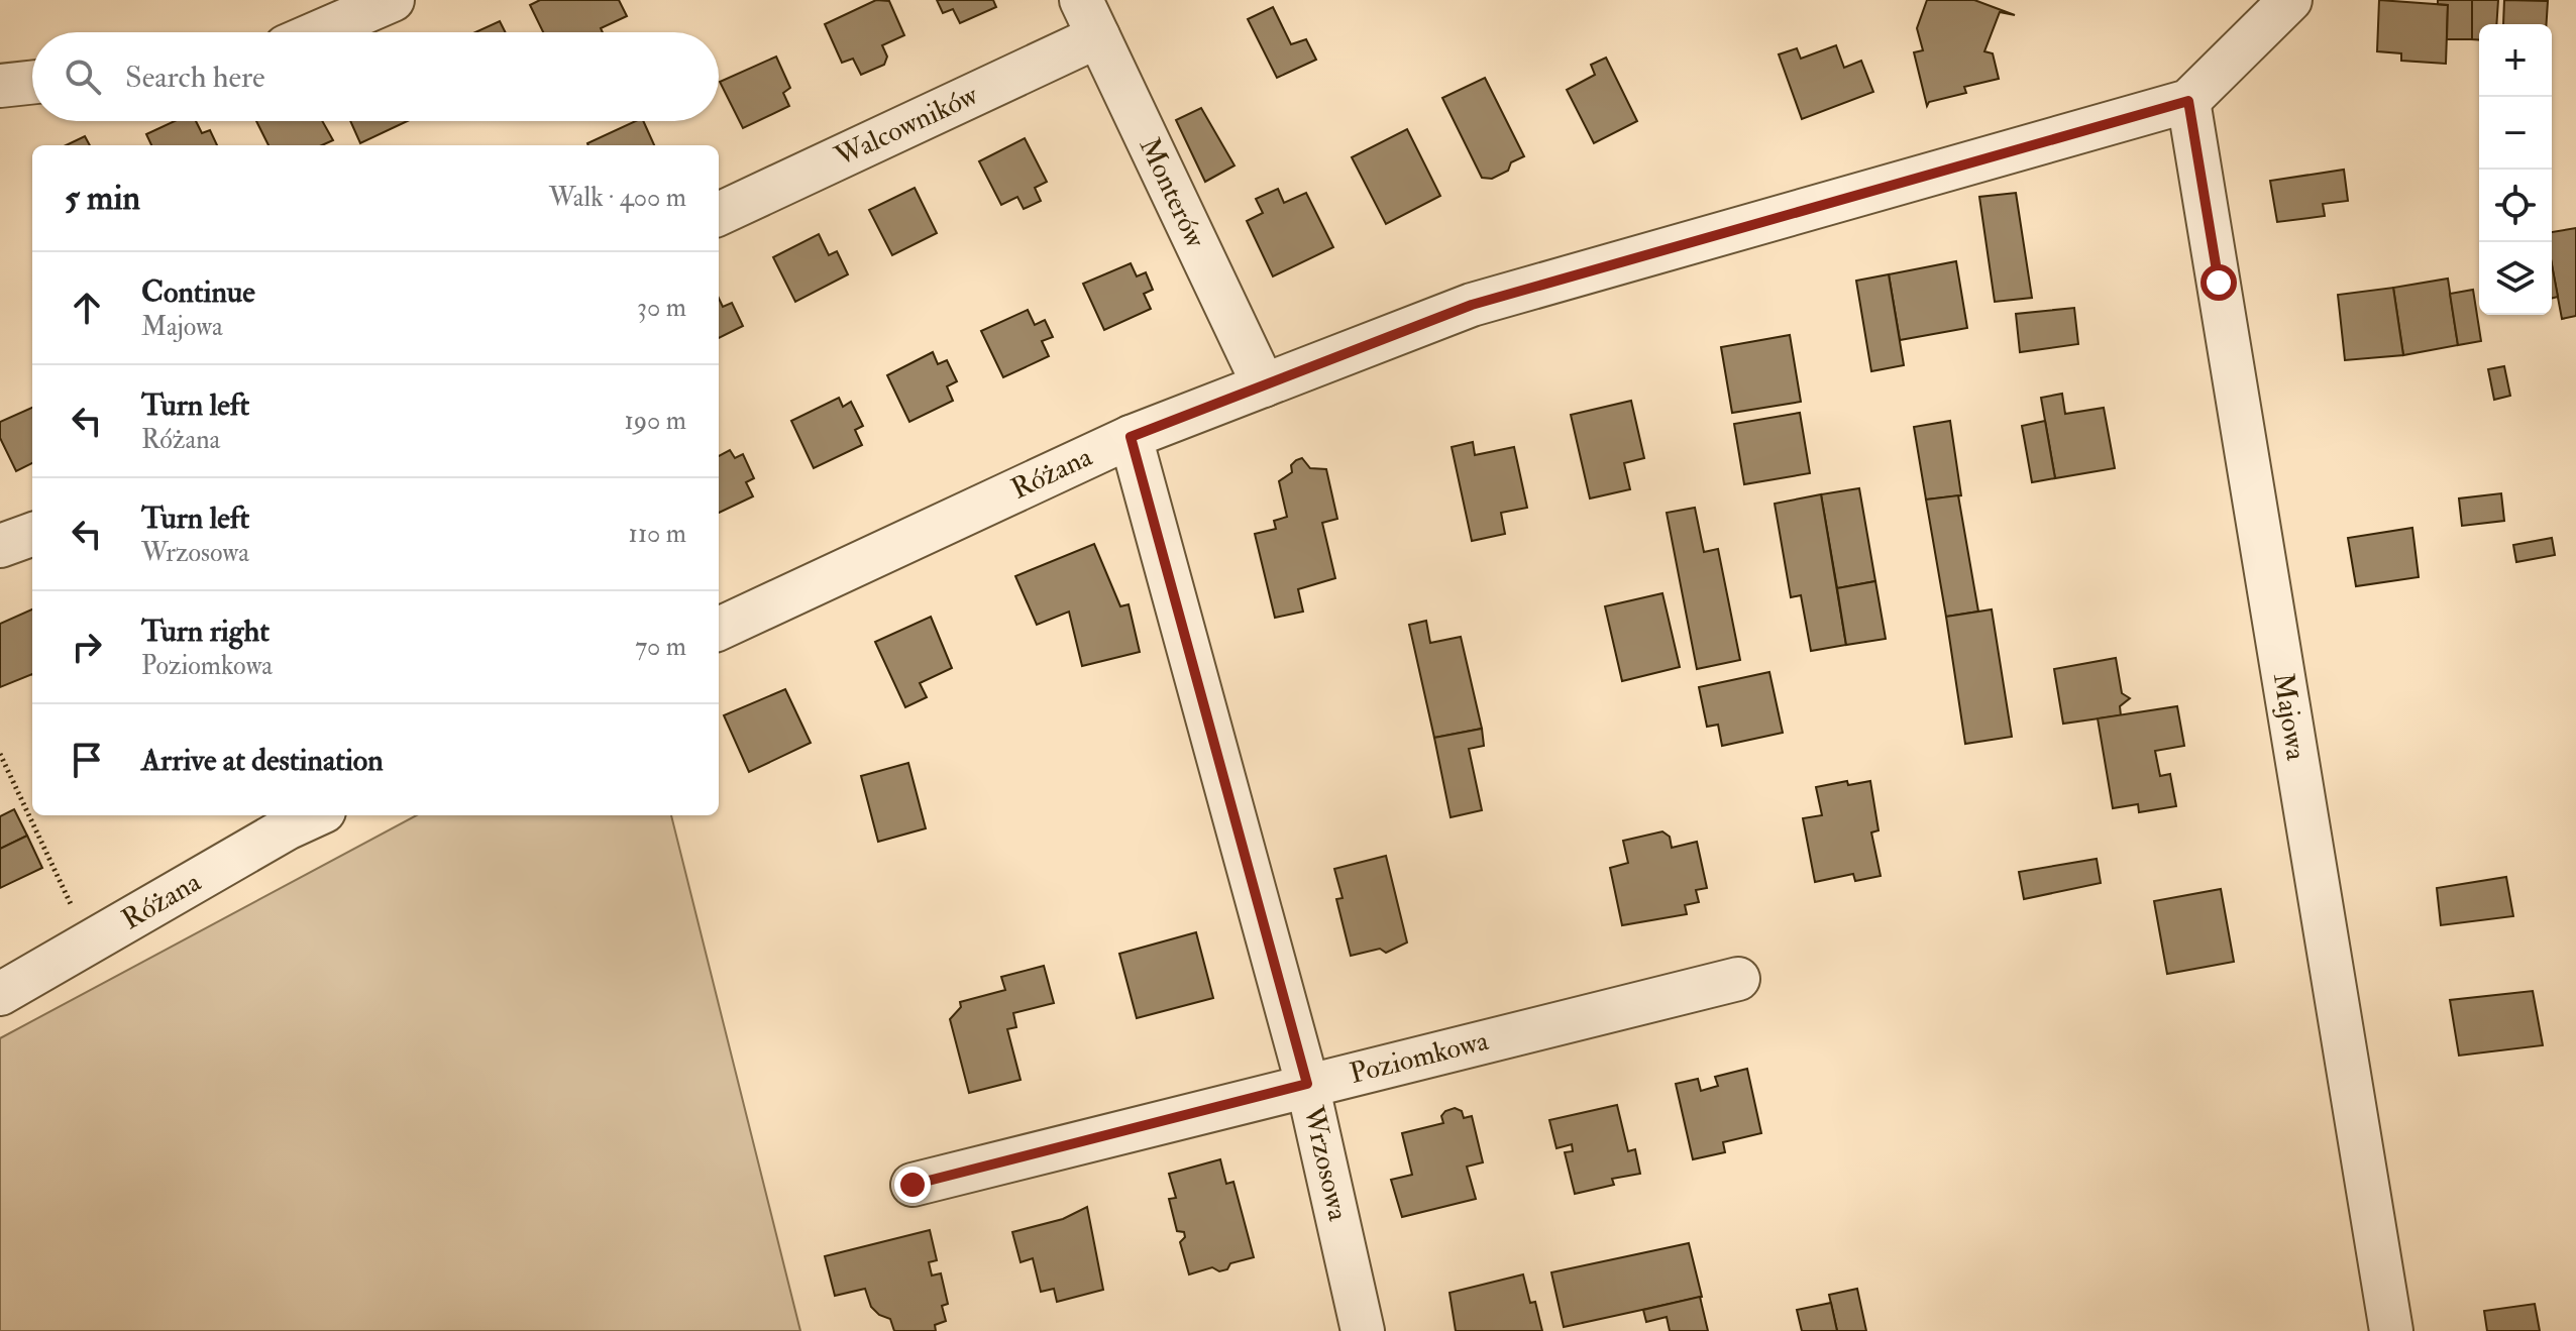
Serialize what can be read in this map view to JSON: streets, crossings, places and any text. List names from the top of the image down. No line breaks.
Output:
{"streets":{"street":["Walcowników","Monterów","Różana","Majowa","Poziomkowa","Wrzosowa"]},"crossings":[["Walcowników","Monterów"],["Monterów","Różana"],["Różana","Majowa"],["Różana","Wrzosowa"],["Poziomkowa","Wrzosowa"]],"page":{"map_buttons":["+","−"],"search":"Search here","heading":["5 min","Walk · 400 m"],"list":[["Continue","Majowa","30 m"],["Turn left","Różana","190 m"],["Turn left","Wrzosowa","110 m"],["Turn right","Poziomkowa","70 m"],"Arrive at destination"]}}
